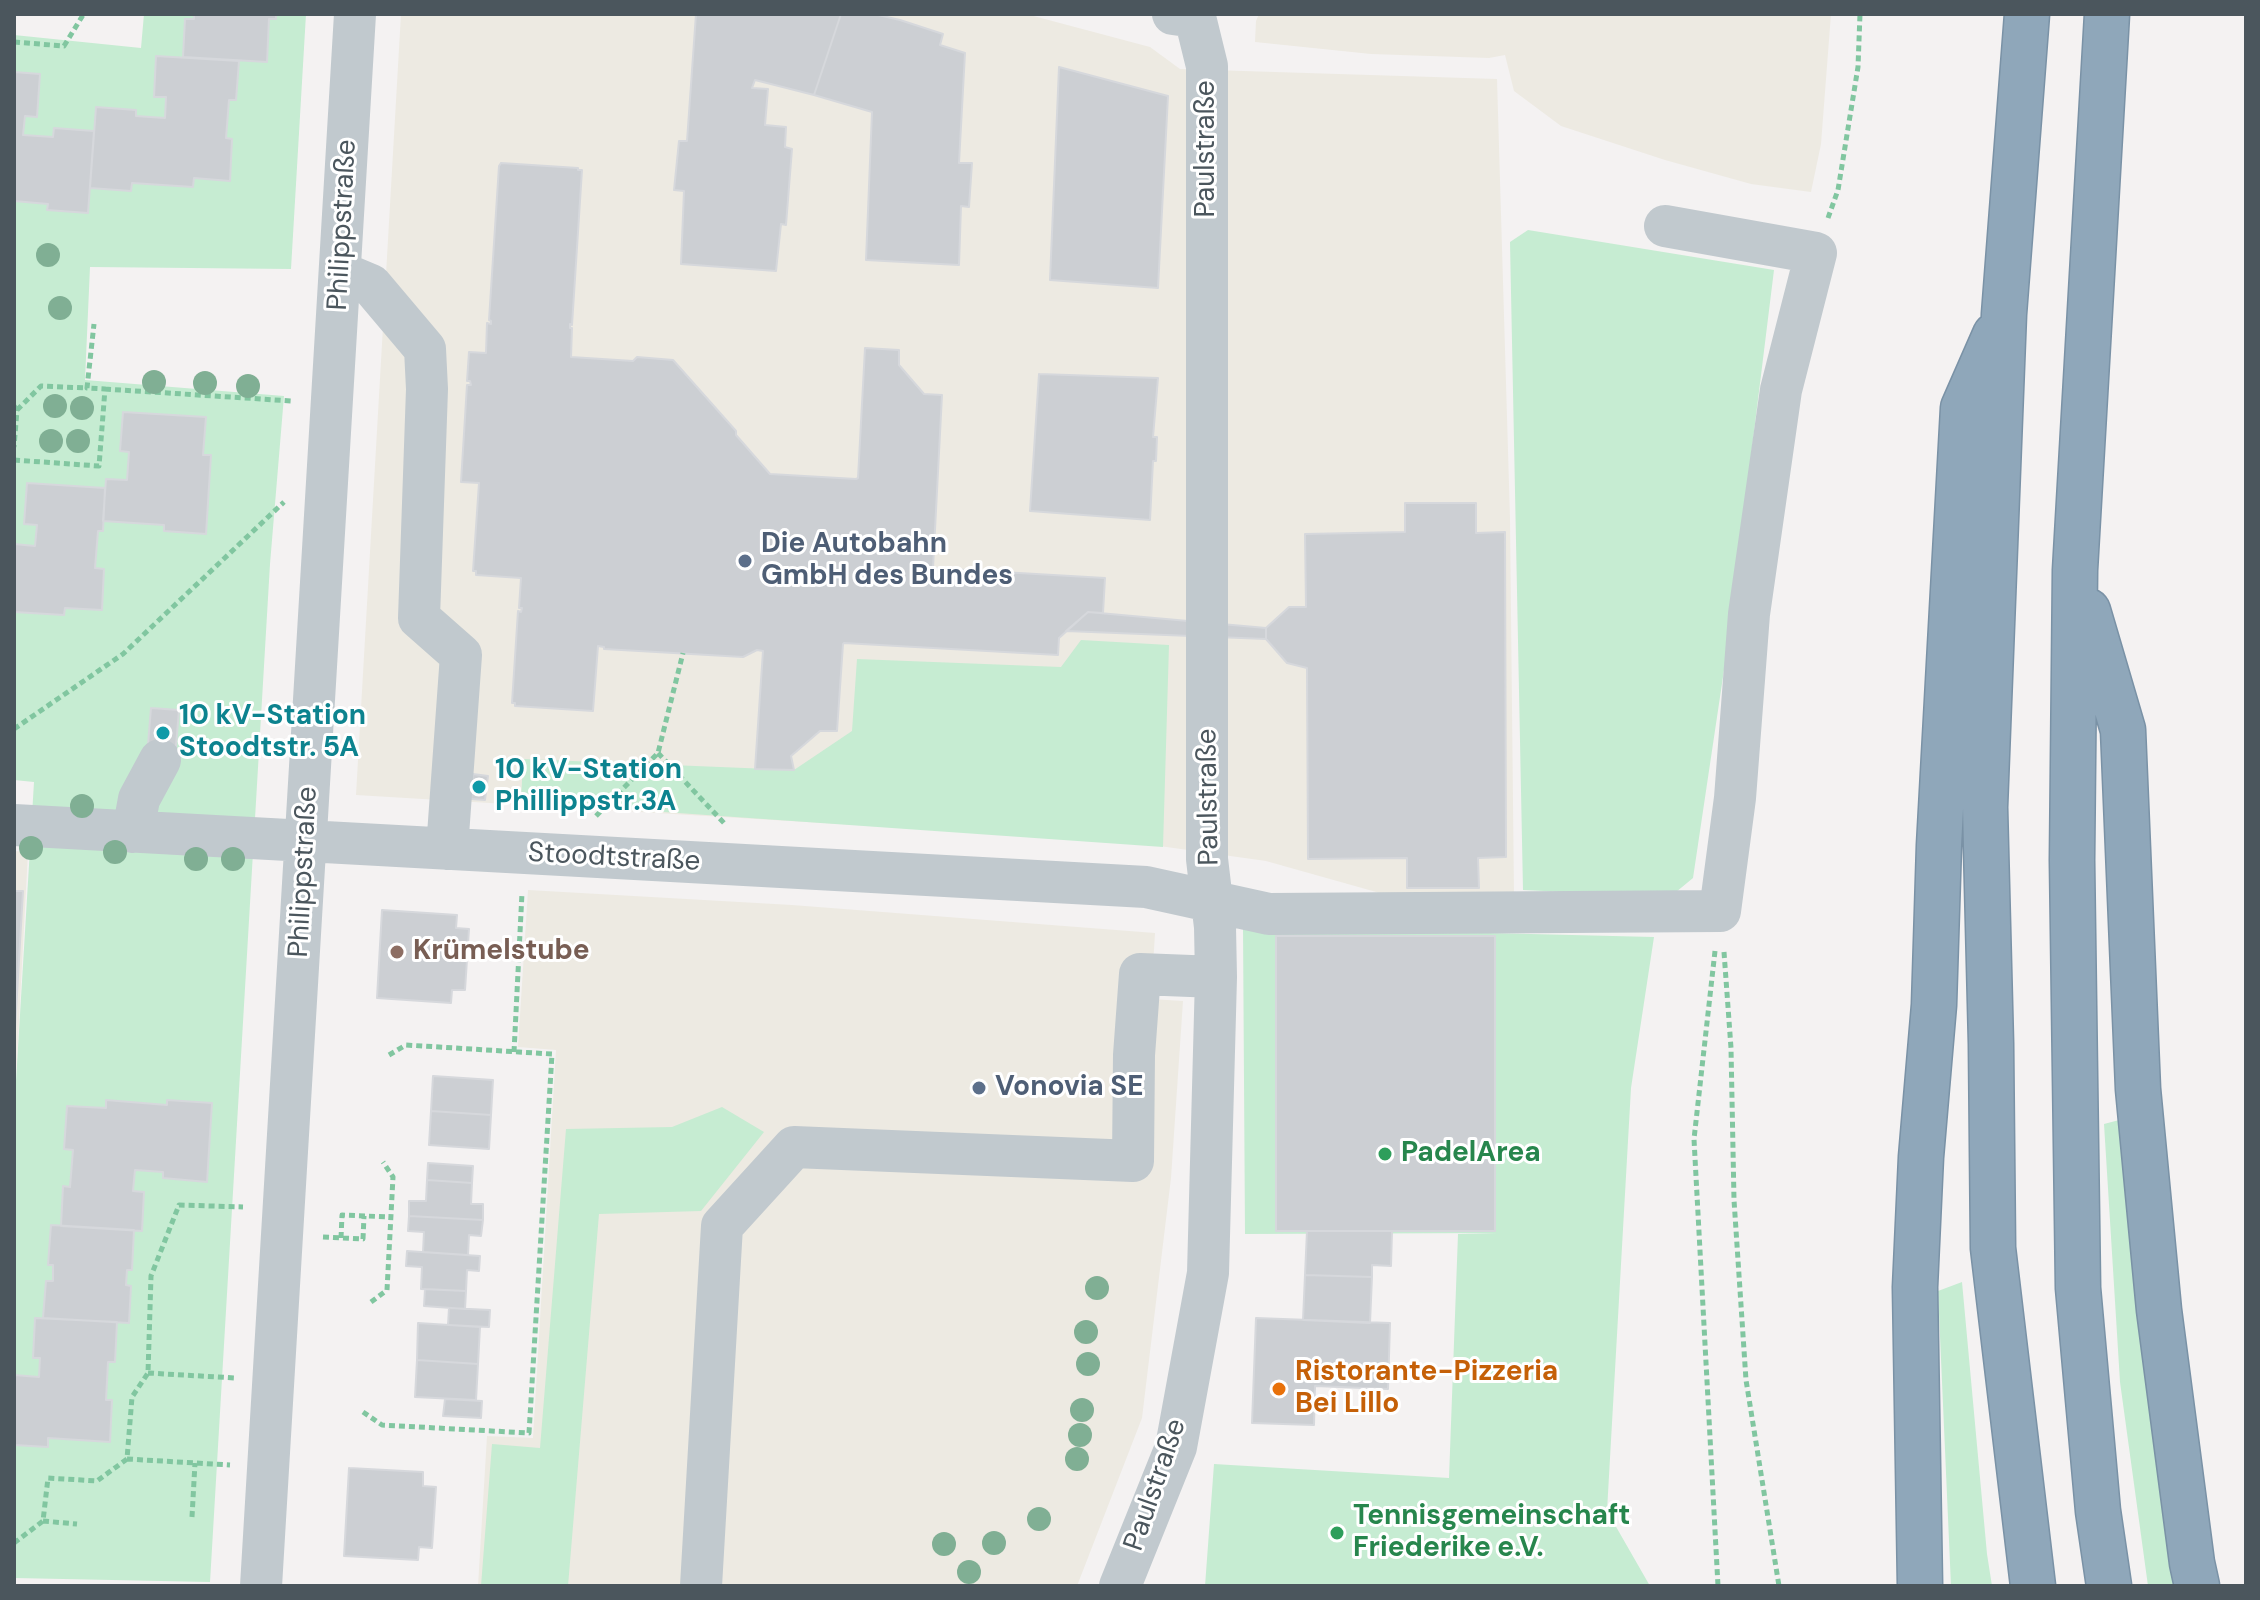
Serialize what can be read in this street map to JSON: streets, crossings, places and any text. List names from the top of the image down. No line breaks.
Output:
{"streets":{"street":["Paulstraße","Philippstraße","Stoodtstraße"]},"crossings":[["Paulstraße","Stoodtstraße"],["Philippstraße","Stoodtstraße"]],"places":["Die Autobahn GmbH des Bundes","10 kV-Station Stoodtstr. 5A","10 kV-Station Phillippstr.3A","Krümelstube","Vonovia SE","PadelArea","Ristorante-Pizzeria Bei Lillo","Tennisgemeinschaft Friederike e.V."]}
